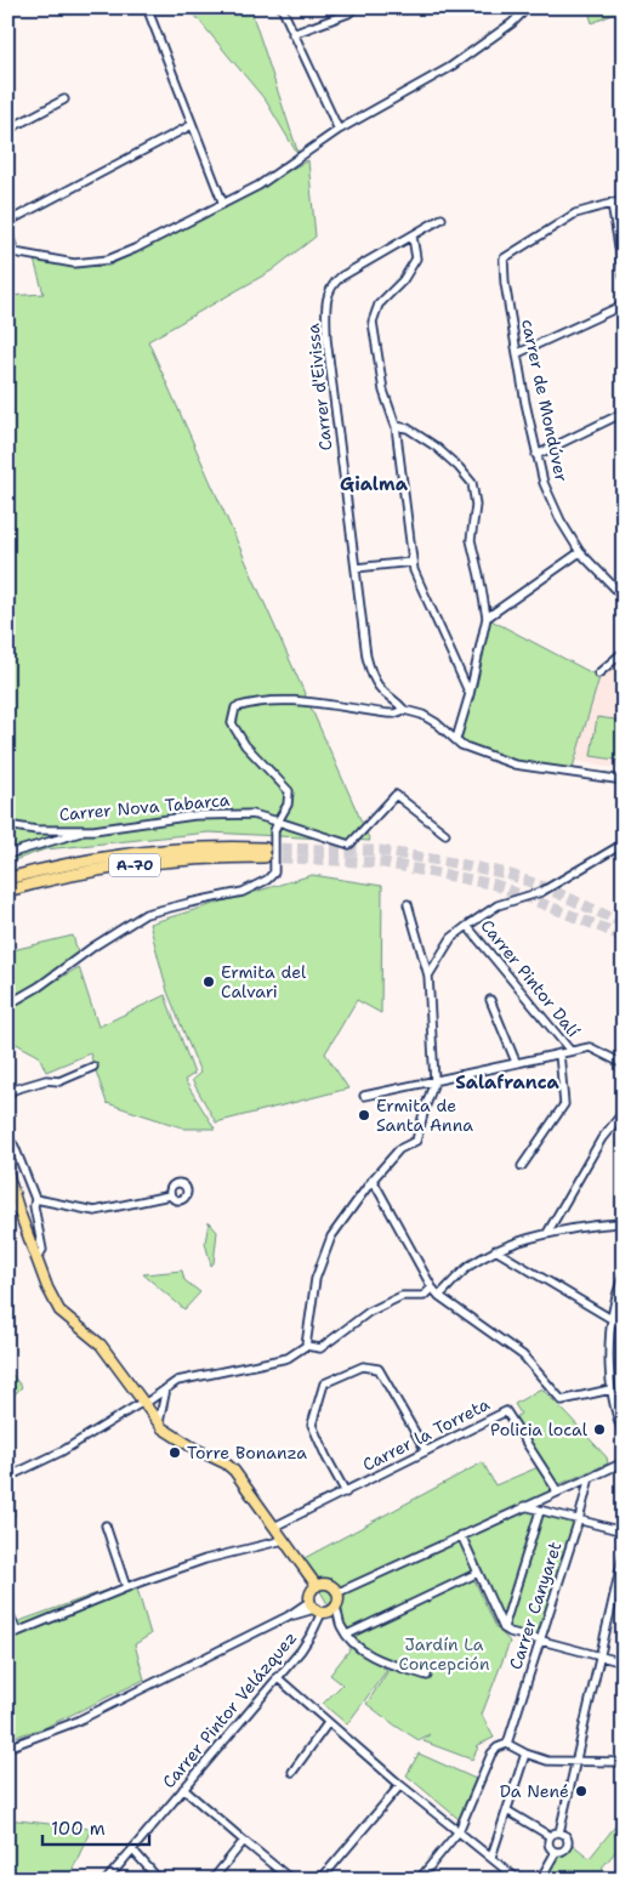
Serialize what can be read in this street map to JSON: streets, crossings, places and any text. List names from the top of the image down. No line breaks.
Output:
{"streets":{"highway":["A-70"],"street":["Carrer d'Eivissa","carrer de Mondúver","Carrer Nova Tabarca","Carrer Pintor Dalí","Carrer la Torreta","Carrer Canyaret","Carrer Pintor Velázquez"]},"districts":["Gialma","Salafranca"],"parks":["Jardín La Concepción"],"places":["Ermita del Calvari","Ermita de Santa Anna","Policia local","Torre Bonanza","Da Nené"],"scale_bar":"100 m"}
